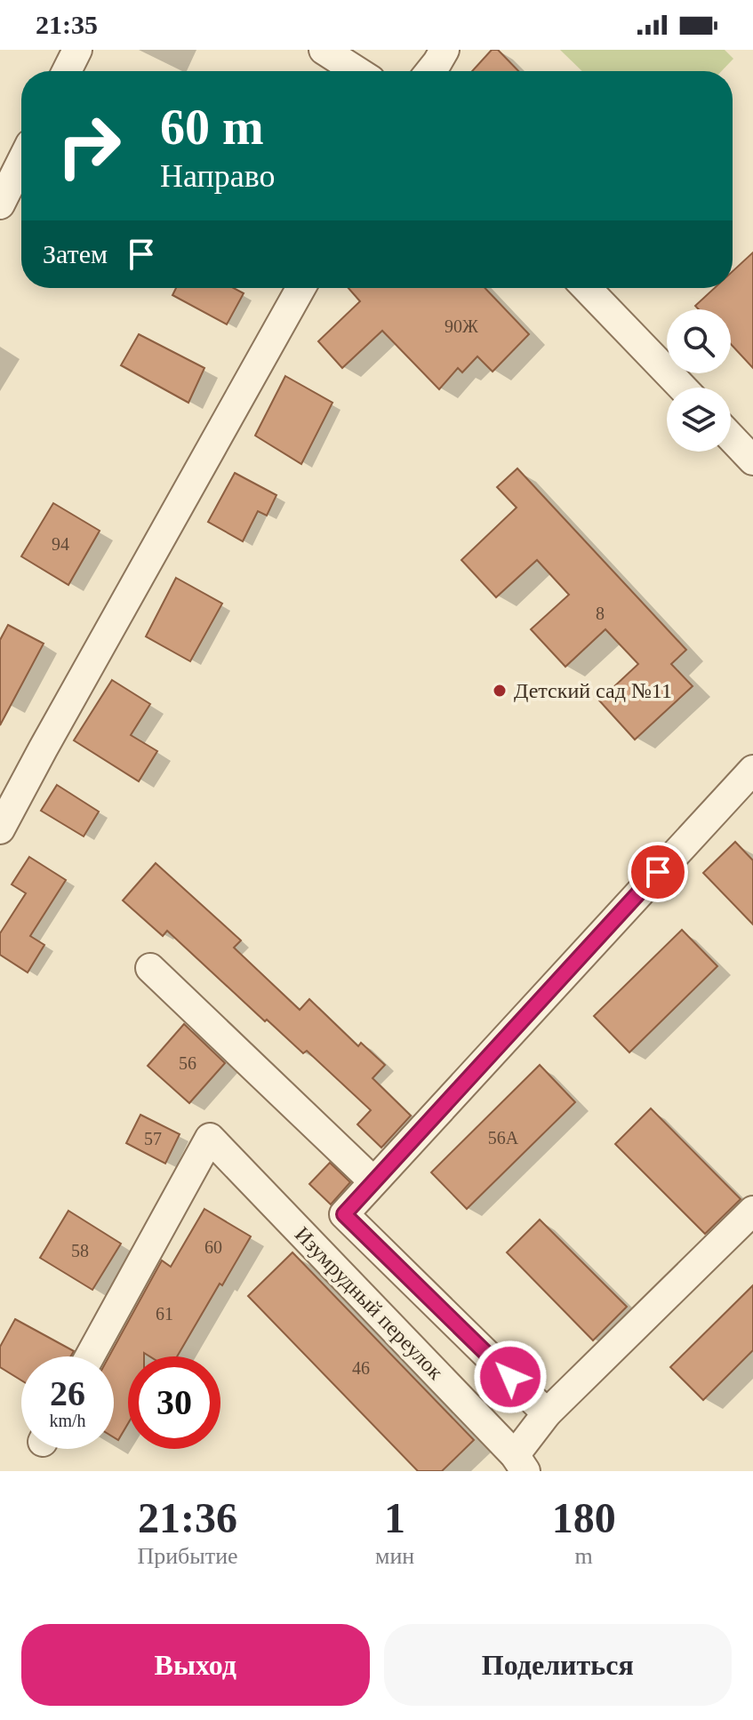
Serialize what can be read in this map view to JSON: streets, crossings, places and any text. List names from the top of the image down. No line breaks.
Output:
{"streets":{"street":["Изумрудный переулок"]},"places":["Детский сад №11"],"house_numbers":["90Ж","94","8","56","56А","57","60","58","61","46"],"page":{"status":"21:35","turn":["60 m","Направо"],"then":"Затем","speed":"26 km/h","limit":"30","eta":["21:36","Прибытие","1","мин","180","m"],"buttons":["Выход","Поделиться"]}}
